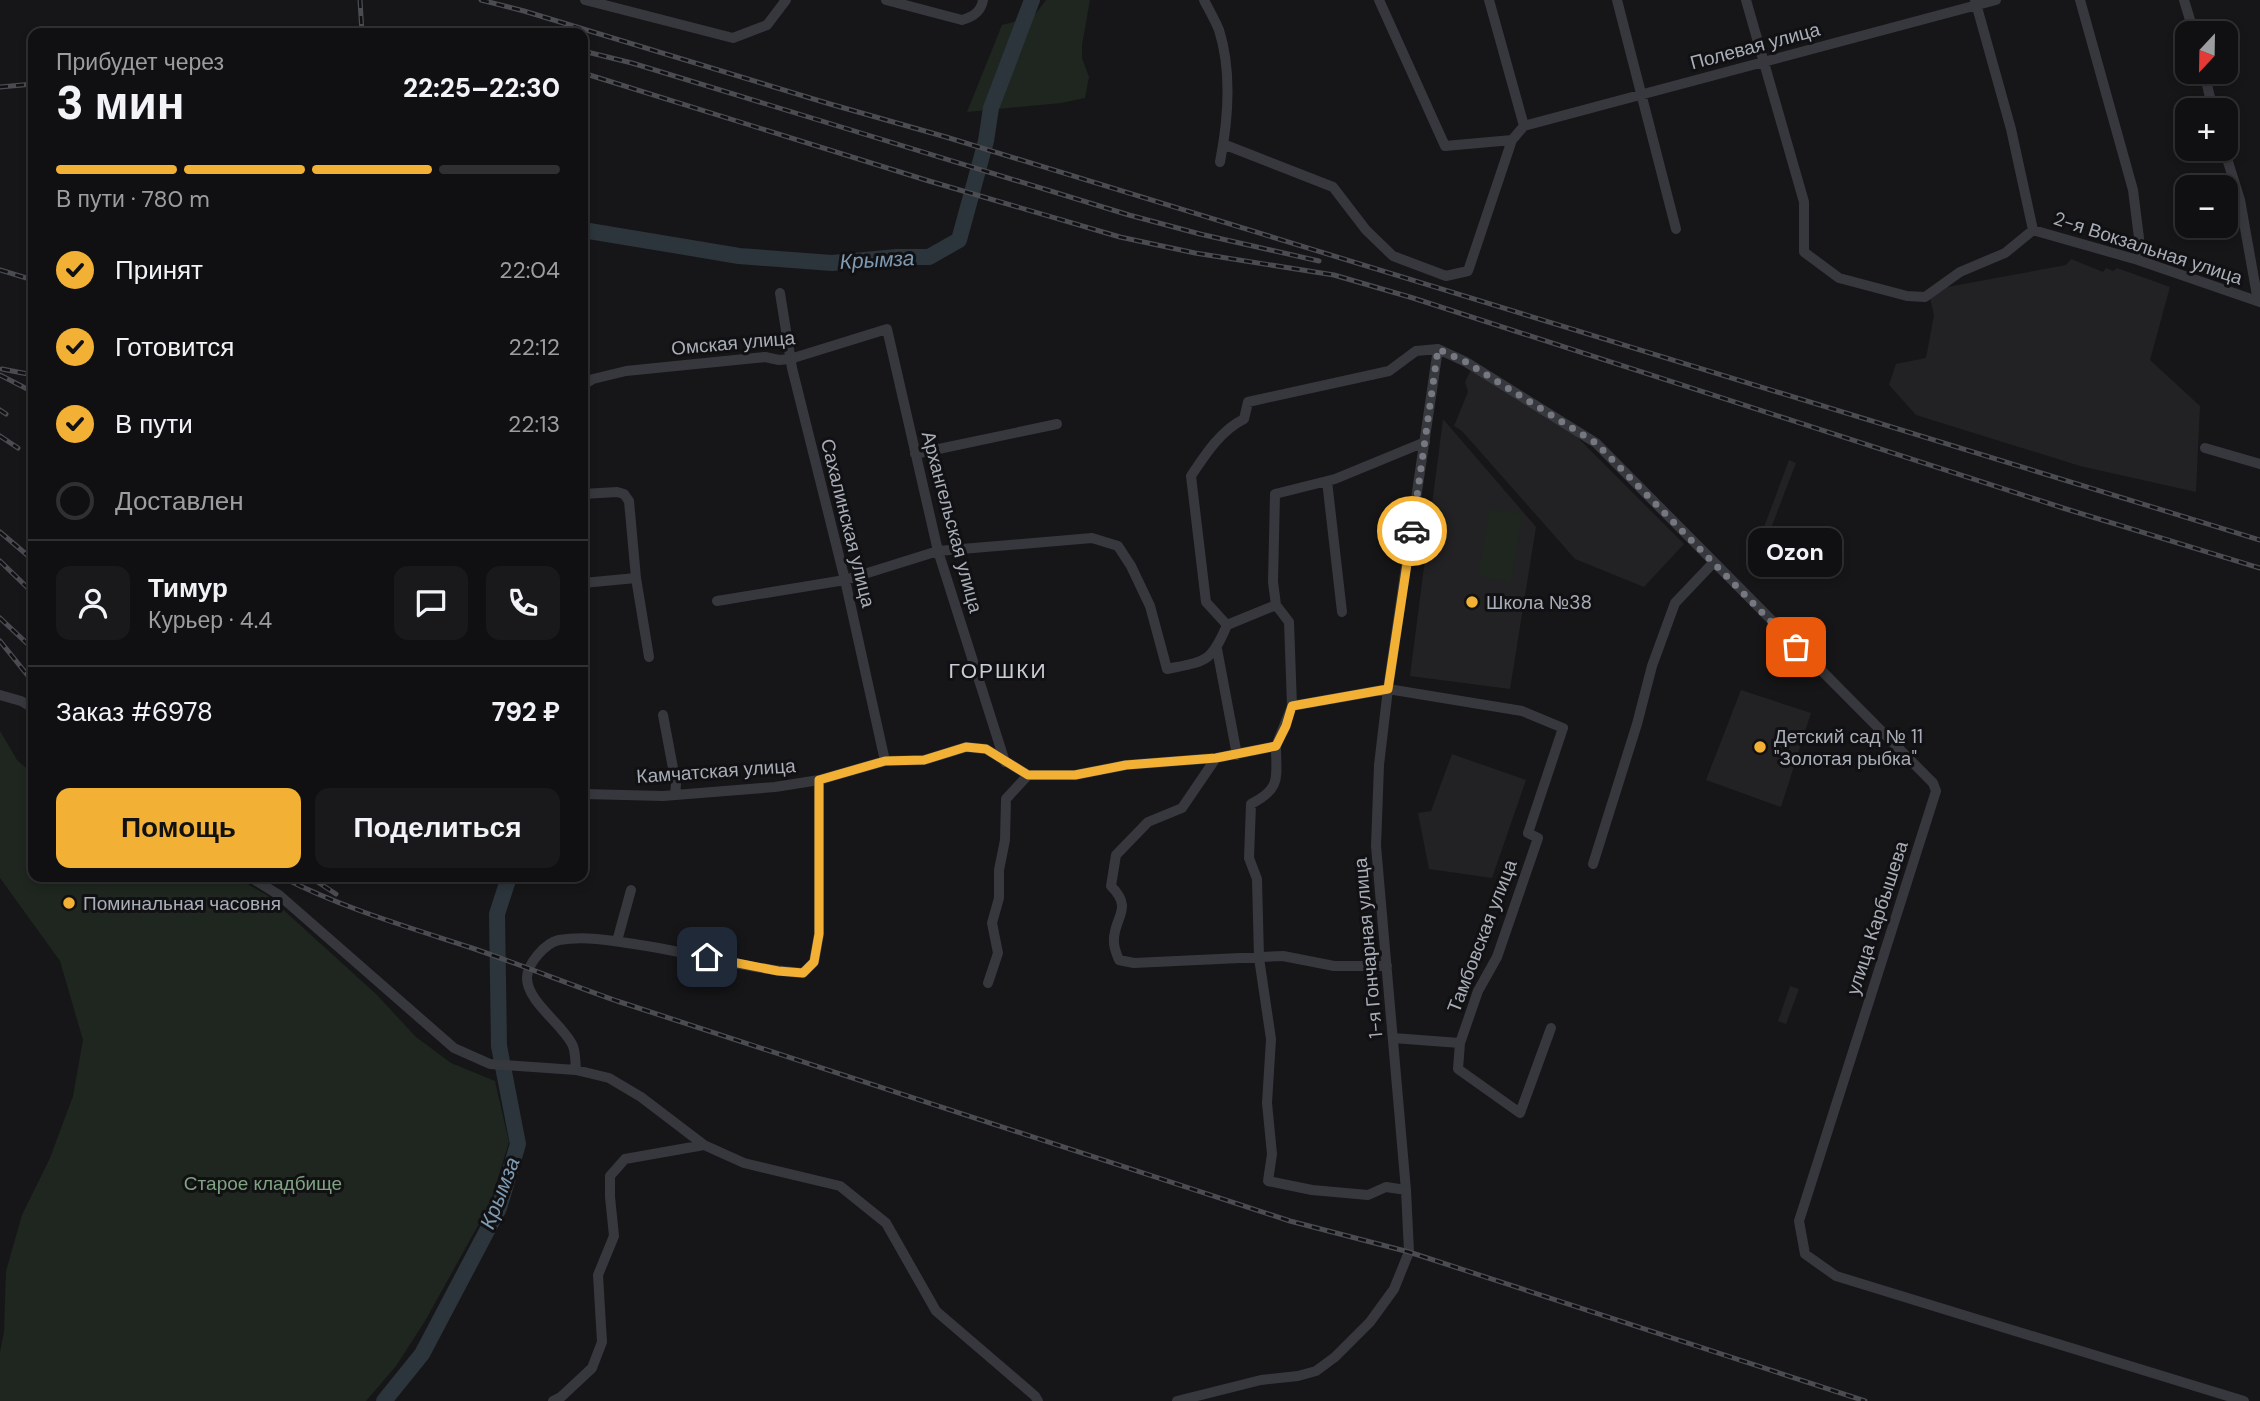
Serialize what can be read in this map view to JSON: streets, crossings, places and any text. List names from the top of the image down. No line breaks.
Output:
{"streets":{"street":["Полевая улица","2-я Вокзальная улица","Омская улица","Архангельская улица","Сахалинская улица","Камчатская улица","улица Карбышева","Тамбовская улица","1-я Гончарная улица"]},"crossings":[["Полевая улица","2-я Вокзальная улица"],["Омская улица","Архангельская улица"],["Омская улица","Сахалинская улица"],["Архангельская улица","Камчатская улица"],["Сахалинская улица","Камчатская улица"],["улица Карбышева","1-я Гончарная улица"],["Тамбовская улица","1-я Гончарная улица"]],"districts":["ГОРШКИ"],"water":["Крымза"],"parks":["Старое кладбище"],"places":["Школа №38","Ozon","Детский сад № 11 \"Золотая рыбка\"","Поминальная часовня"],"north":"bottom","page":{"map_buttons":["+","−"],"heading":["3 мин","Прибудет через","22:25–22:30"],"panel":["Тимур","Курьер · 4.4","Заказ #6978","792 ₽"],"bar":"В пути · 780 m","list":[["Принят","22:04"],["Готовится","22:12"],["В пути","22:13"],"Доставлен"],"bubble":"Ozon","buttons":["Помощь","Поделиться"]}}
